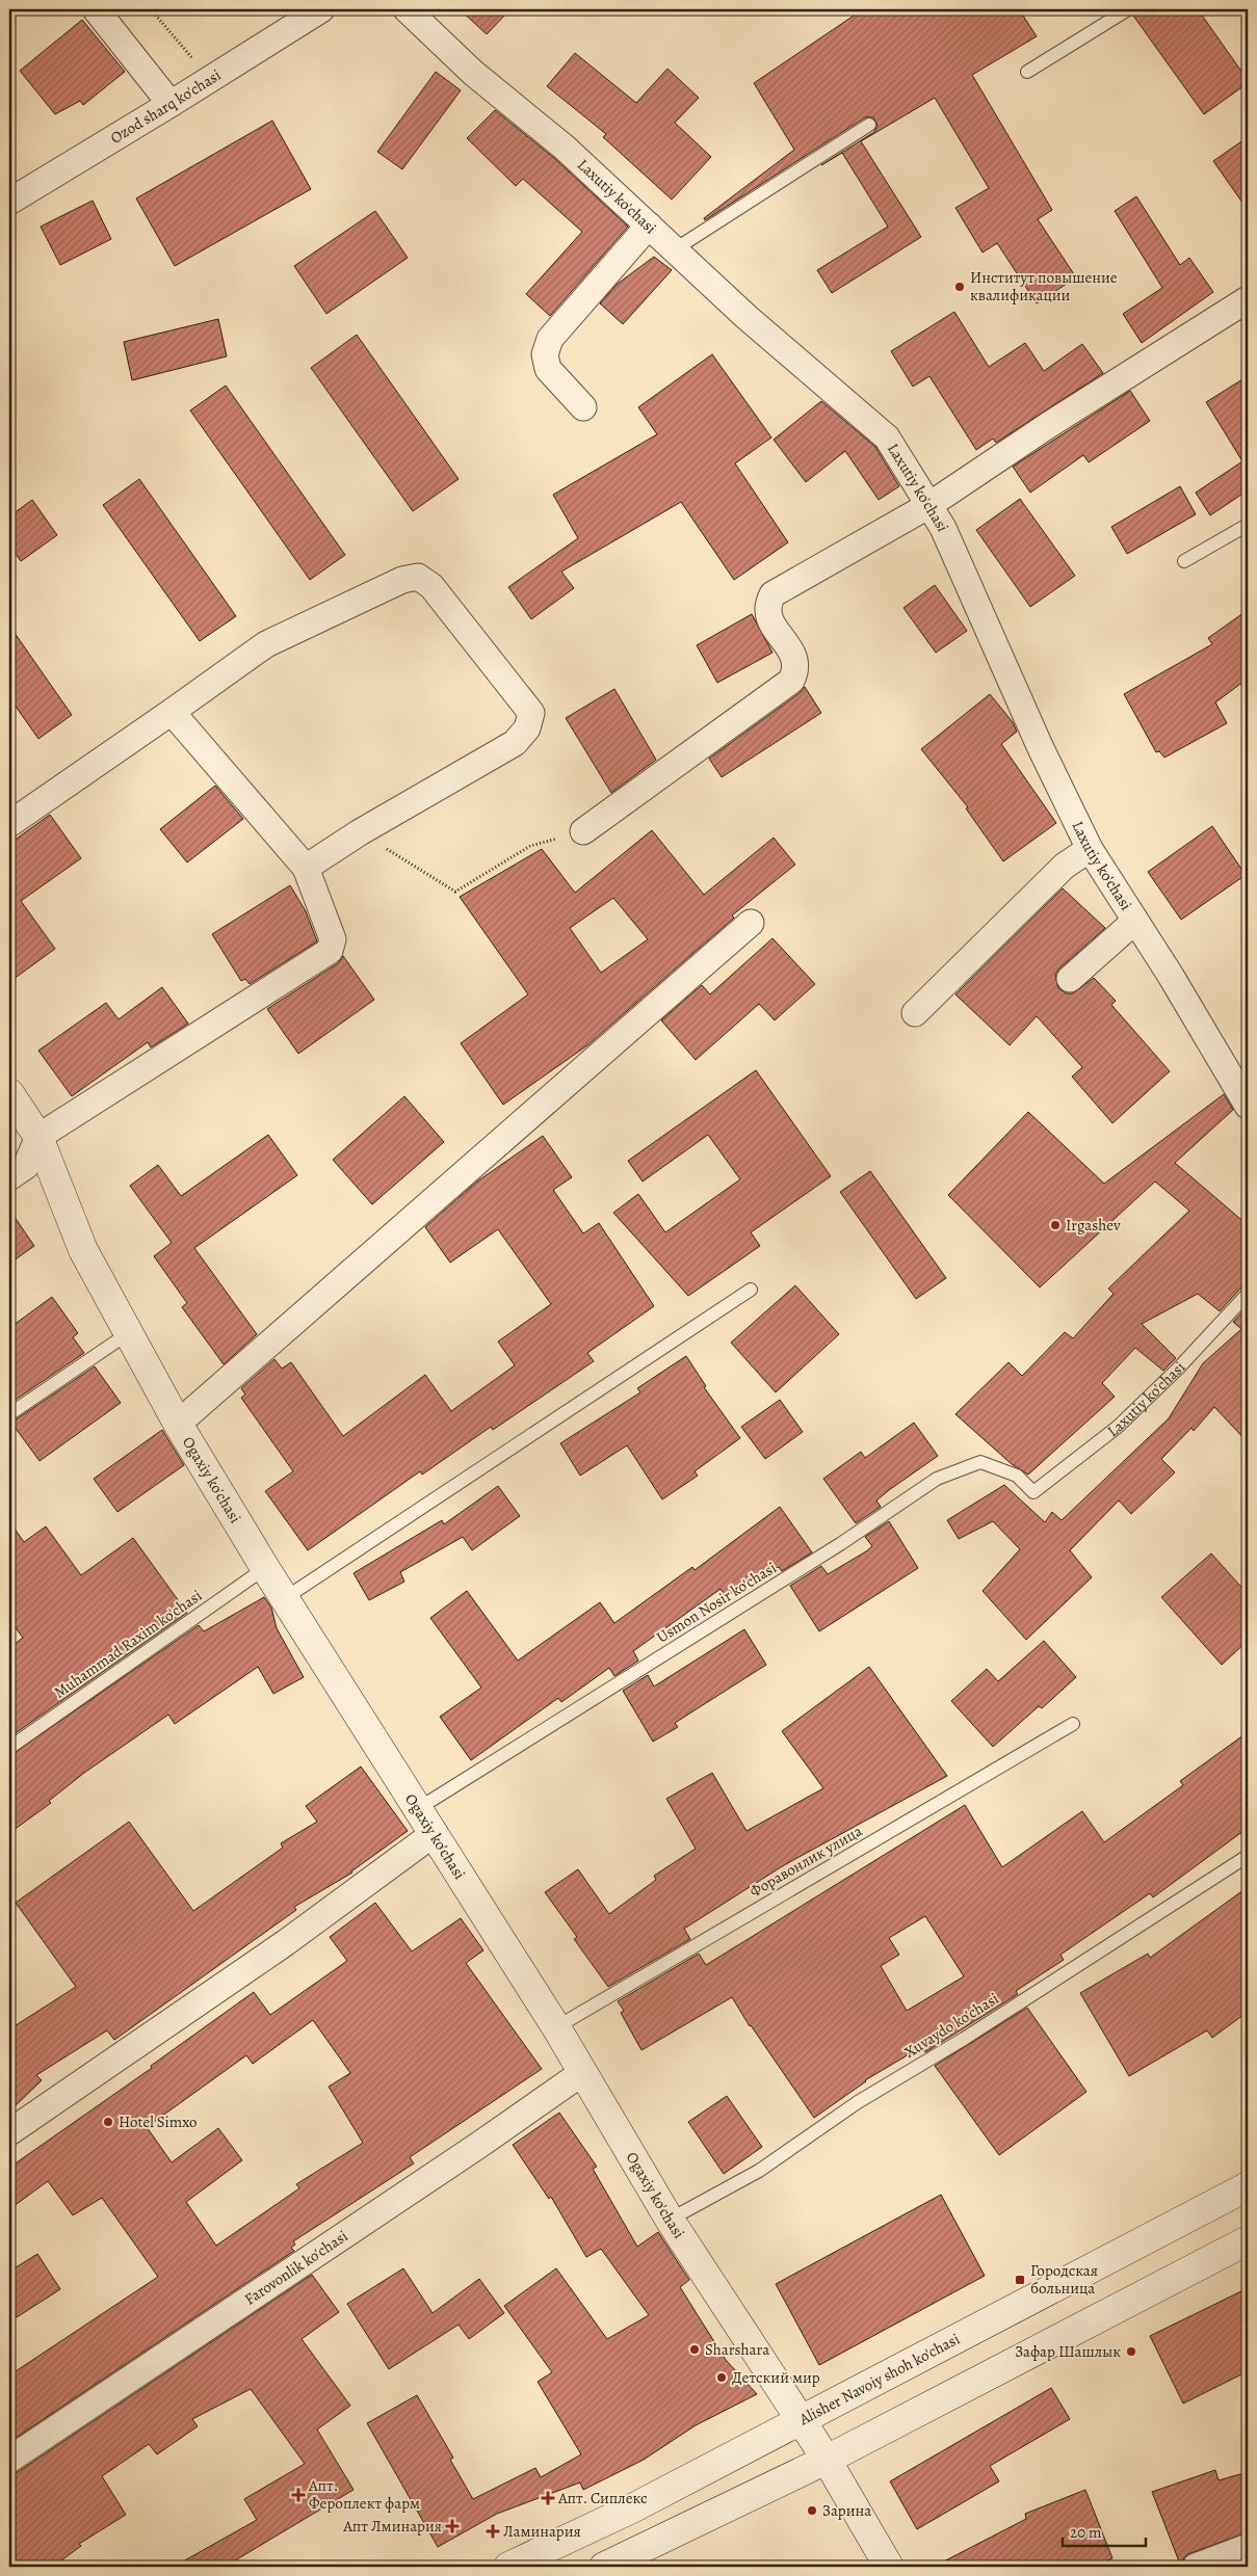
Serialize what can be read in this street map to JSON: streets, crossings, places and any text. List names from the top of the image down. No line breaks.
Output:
{"streets":{"street":["Ozod sharq ko'chasi","Laxutiy ko'chasi","Ogaxiy ko'chasi","Farovonlik ko'chasi","Alisher Navoiy shoh ko'chasi"],"lane":["Usmon Nosir ko'chasi","Muhammad Raxim ko'chasi","Форавонлик улица","Xuvaydo ko'chasi"]},"crossings":[["Laxutiy ko'chasi","Usmon Nosir ko'chasi"],["Ogaxiy ko'chasi","Usmon Nosir ko'chasi"],["Ogaxiy ko'chasi","Muhammad Raxim ko'chasi"],["Ogaxiy ko'chasi","Форавонлик улица"],["Ogaxiy ko'chasi","Xuvaydo ko'chasi"],["Ogaxiy ko'chasi","Farovonlik ko'chasi"],["Ogaxiy ko'chasi","Alisher Navoiy shoh ko'chasi"]],"places":{"other":["Институт повышение квалификации","Irgashev","Hotel Simxo","Sharshara","Зафар Шашлык","Детский мир","Зарина"],"transit":["Городская больница"],"health":["Апт. Фероплект фарм","Апт. Сиплекс","Апт Лминария","Ламинария"]},"scale_bar":"20 m"}
